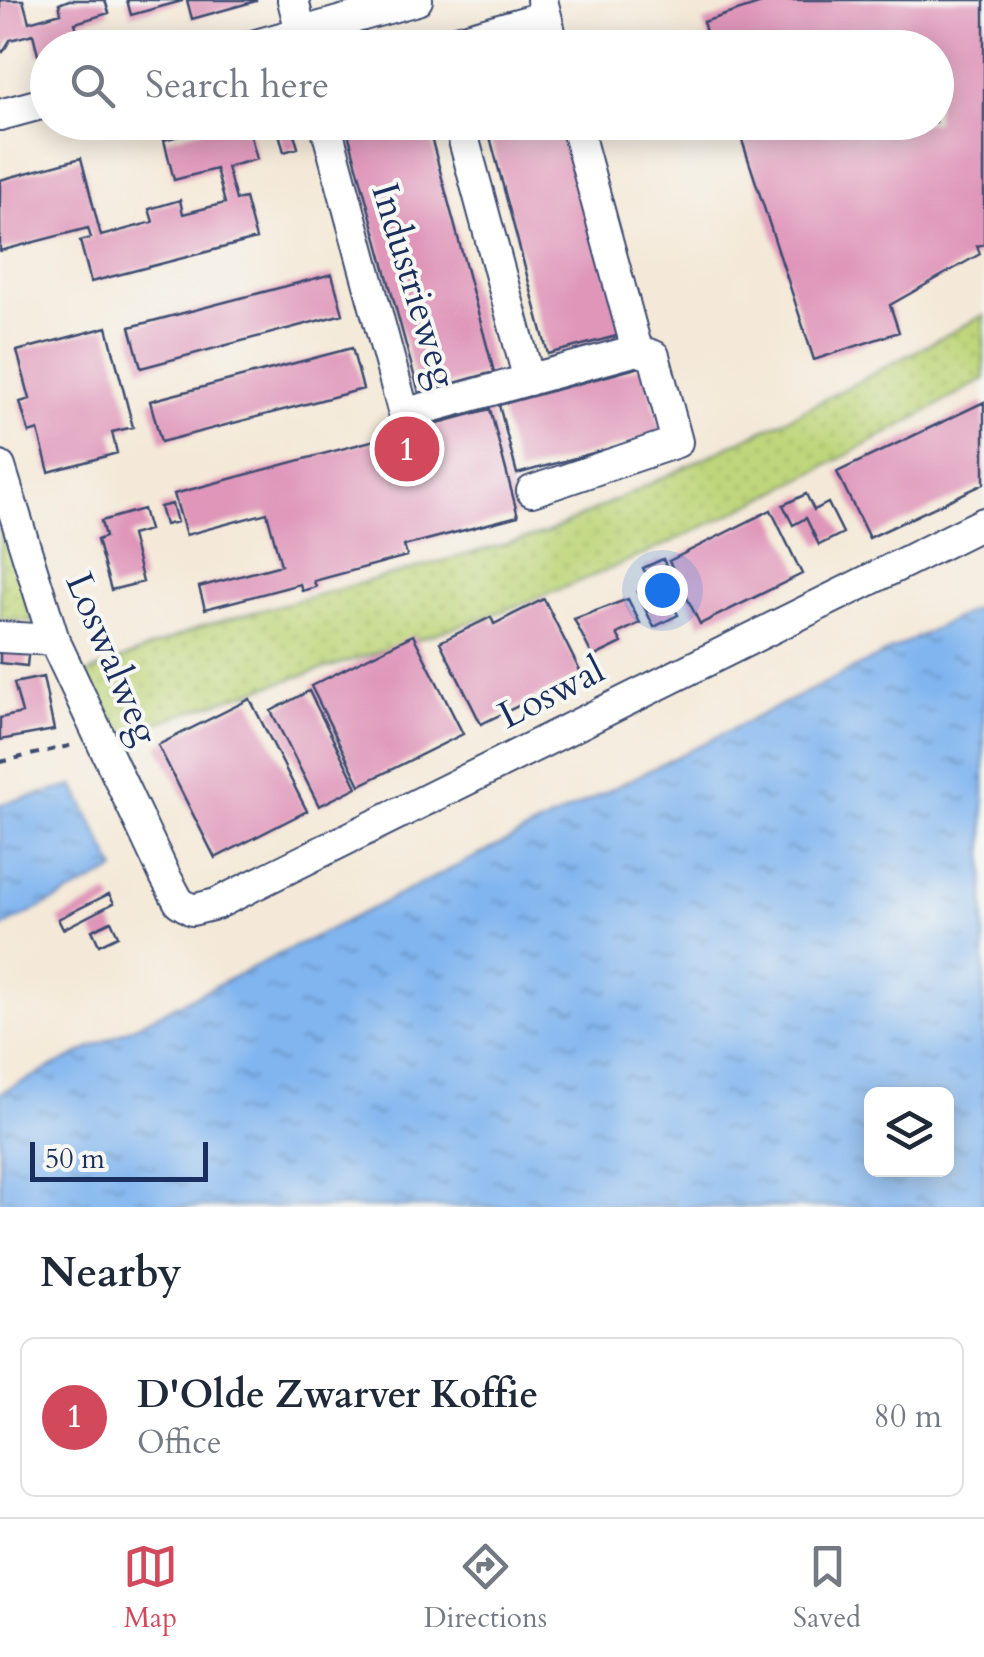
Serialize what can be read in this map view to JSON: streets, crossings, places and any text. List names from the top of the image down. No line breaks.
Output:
{"streets":{"street":["Industrieweg","Loswalweg","Loswal"]},"crossings":[["Loswalweg","Loswal"]],"scale_bar":"50 m","page":{"search":"Search here","pins":"1","scale":"50 m","heading":"Nearby","list":[{"mark":"1","name":"D'Olde Zwarver Koffie","note":"Office","value":"80 m"}],"nav":["Map","Directions","Saved"]}}
